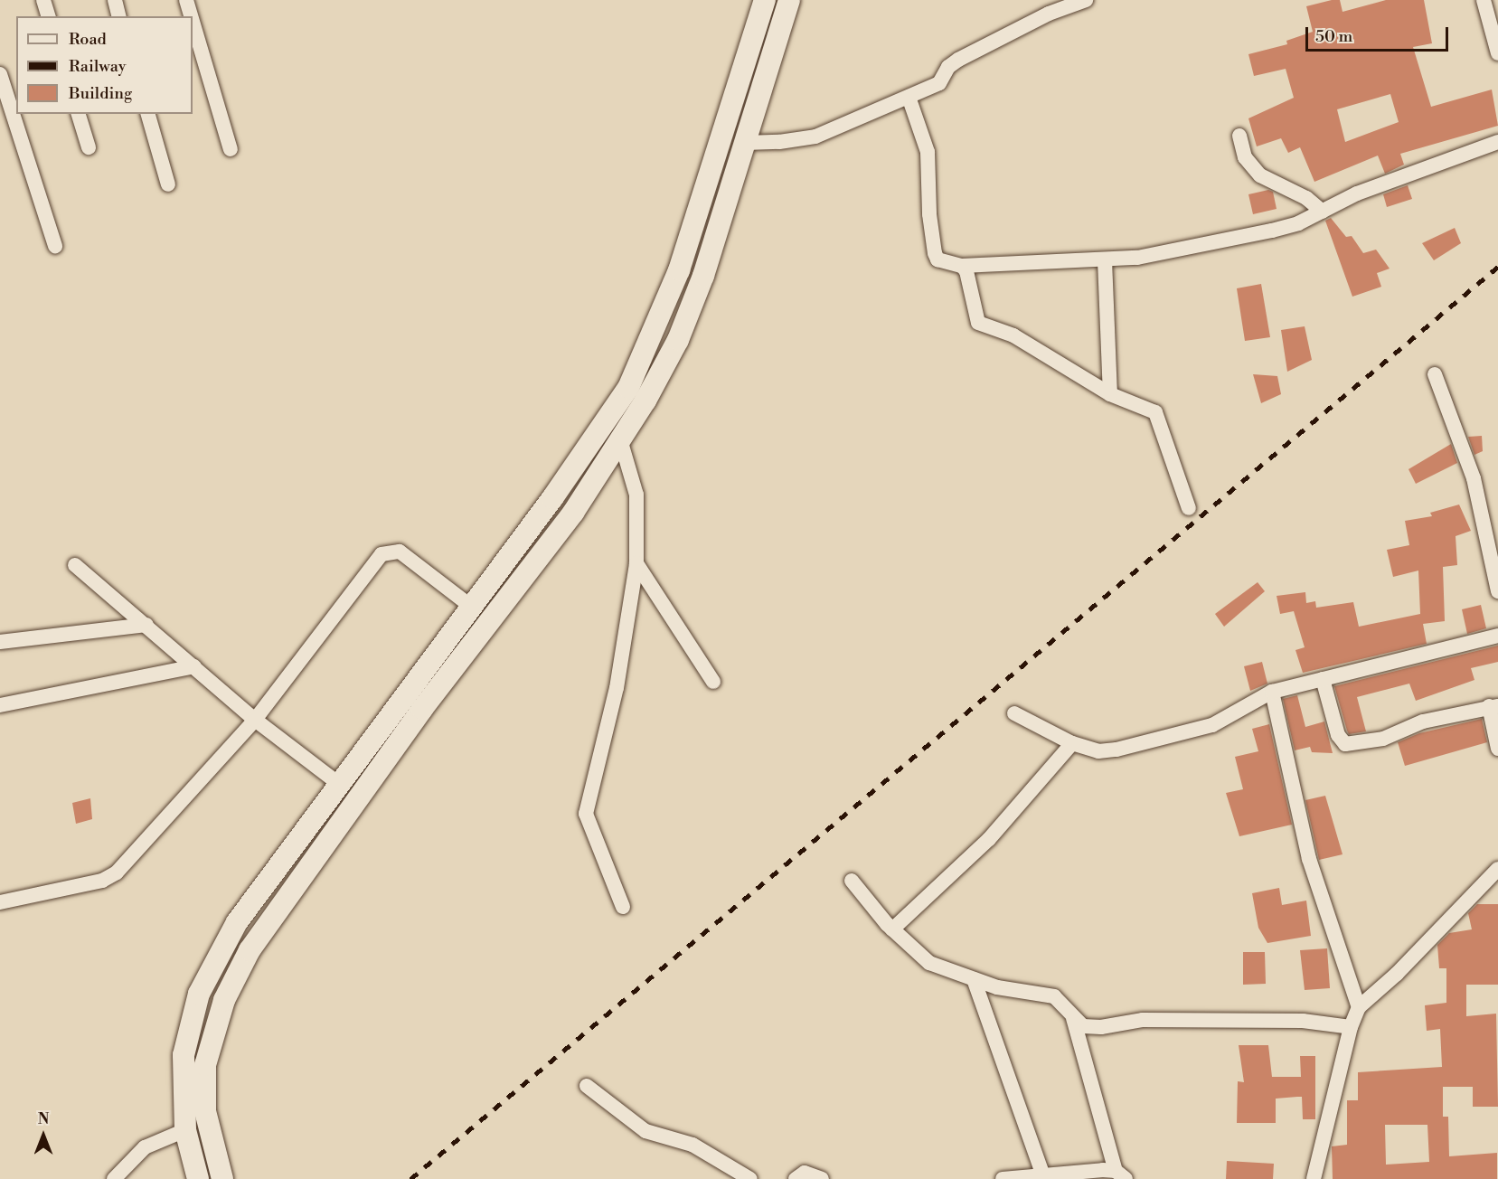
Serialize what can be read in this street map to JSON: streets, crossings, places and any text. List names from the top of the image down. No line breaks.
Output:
{"legend":["Road","Railway","Building"],"scale_bar":"50 m","north":"top"}
